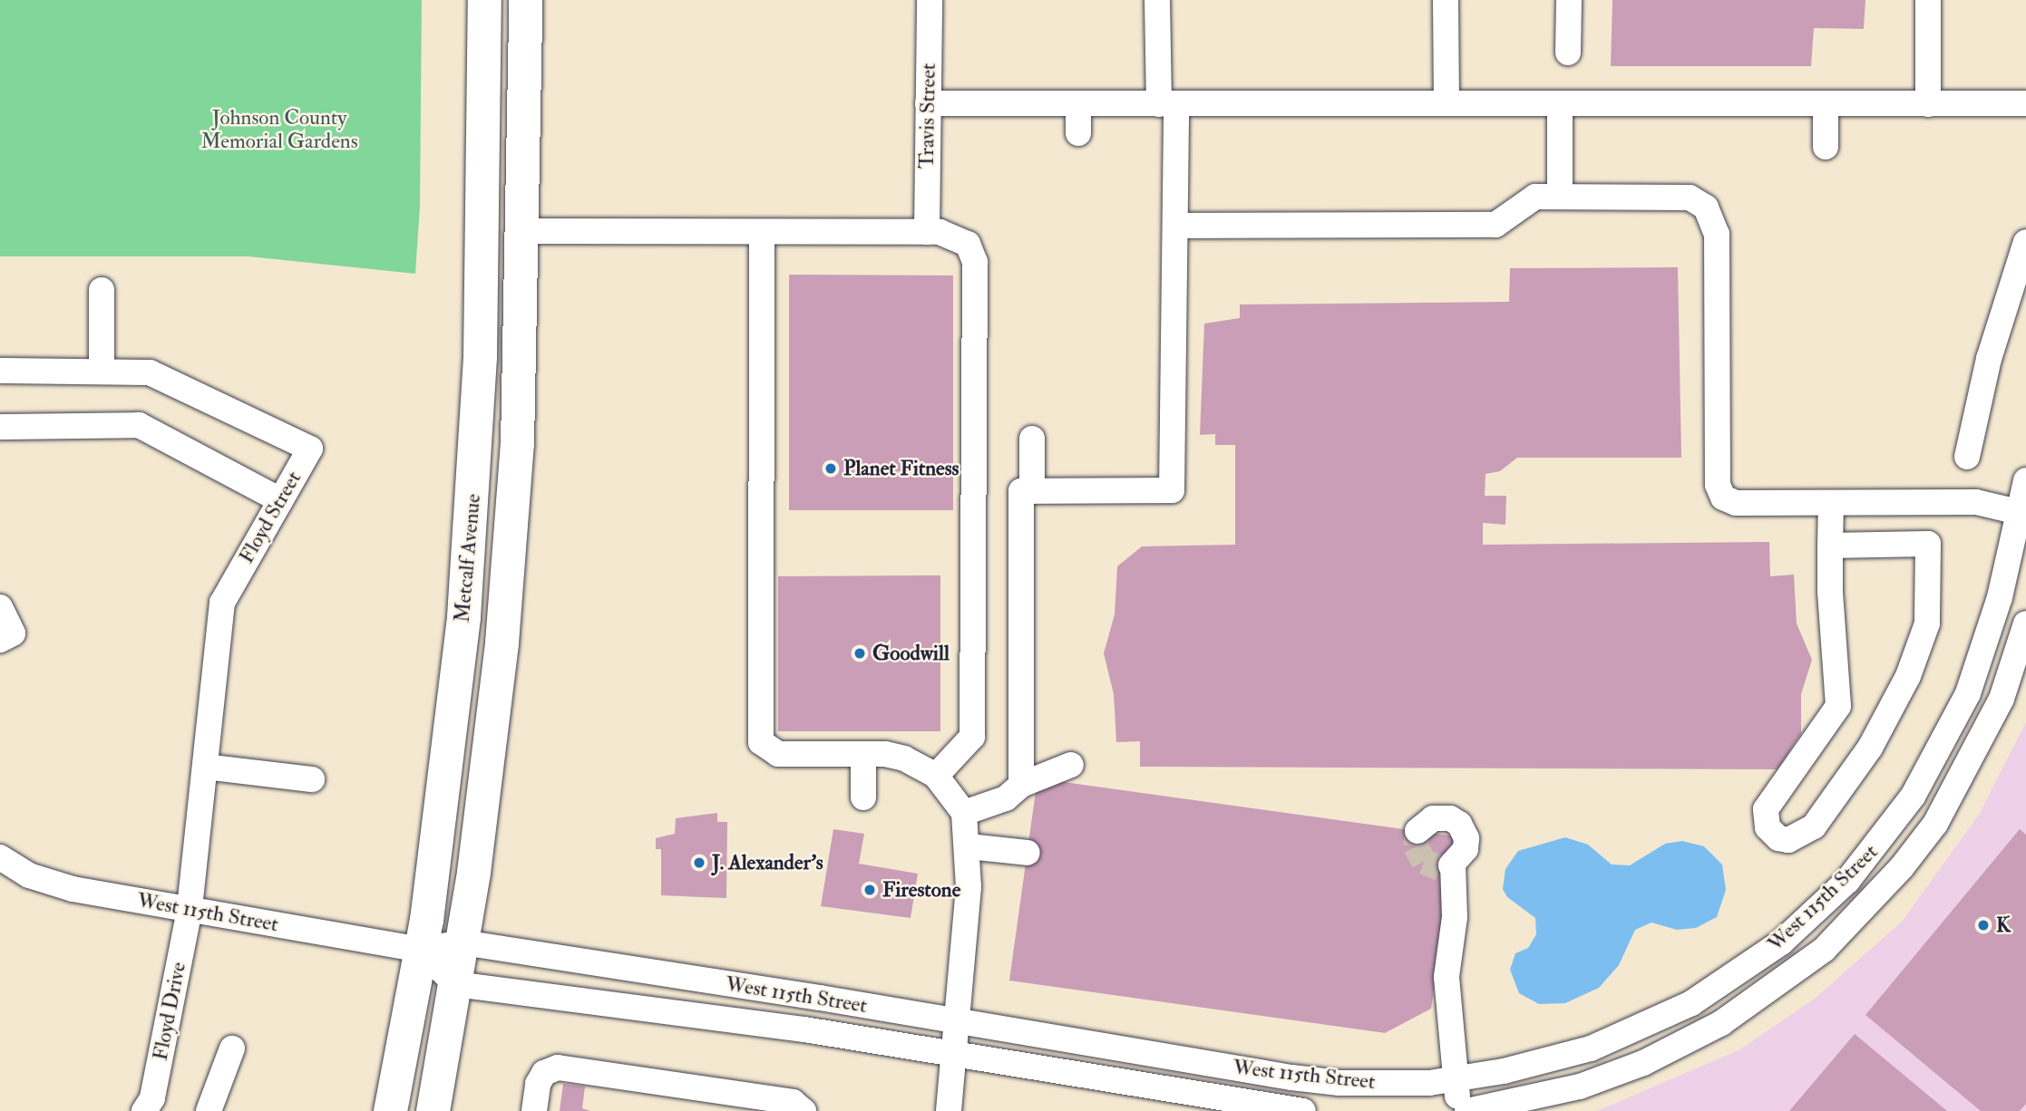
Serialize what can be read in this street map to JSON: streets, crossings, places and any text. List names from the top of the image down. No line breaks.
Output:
{"streets":{"main road":["Metcalf Avenue"],"street":["Travis Street","Floyd Street","West 115th Street","Floyd Drive"]},"crossings":[["Floyd Street","West 115th Street"],["Floyd Street","Floyd Drive"],["Metcalf Avenue","West 115th Street"],["West 115th Street","Floyd Drive"]],"parks":["Johnson County Memorial Gardens"],"places":["Planet Fitness","Goodwill","J. Alexander's","Firestone","K"]}
